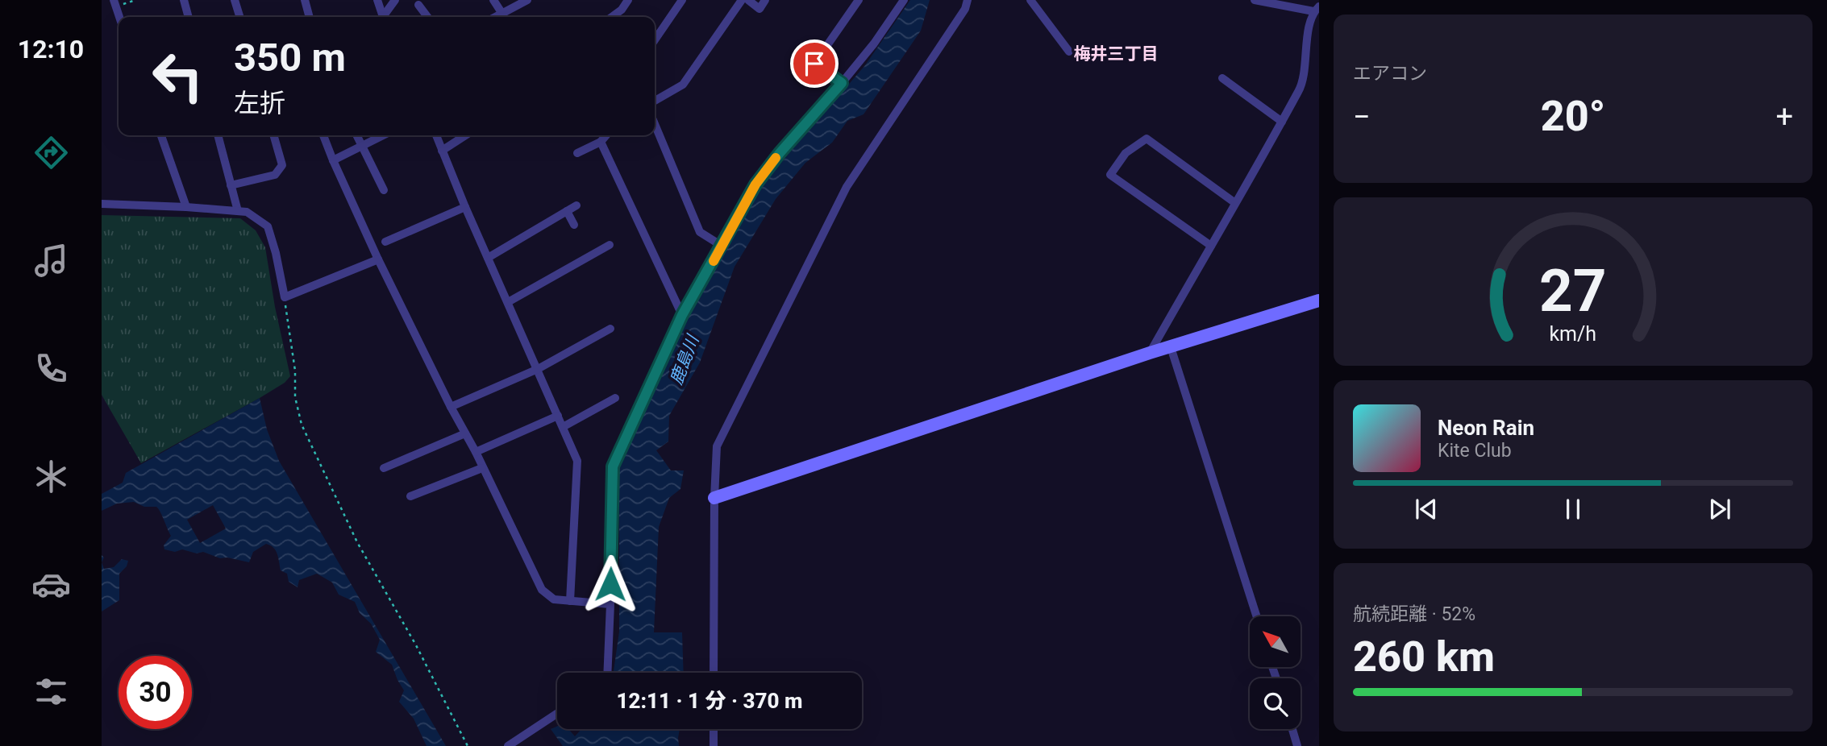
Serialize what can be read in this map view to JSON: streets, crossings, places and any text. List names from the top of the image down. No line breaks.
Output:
{"districts":["梅井三丁目"],"water":["鹿島川"],"north":"top left","page":{"tabs":"12:10","tile":["エアコン",["航続距離 · 52%","260 km"]],"turn":["350 m","左折"],"heat":["−","20°","+"],"song":["Neon Rain","Kite Club"],"limit":"30","trip":"12:11 · 1 分 · 370 m","gauge":["27","km/h"]}}
